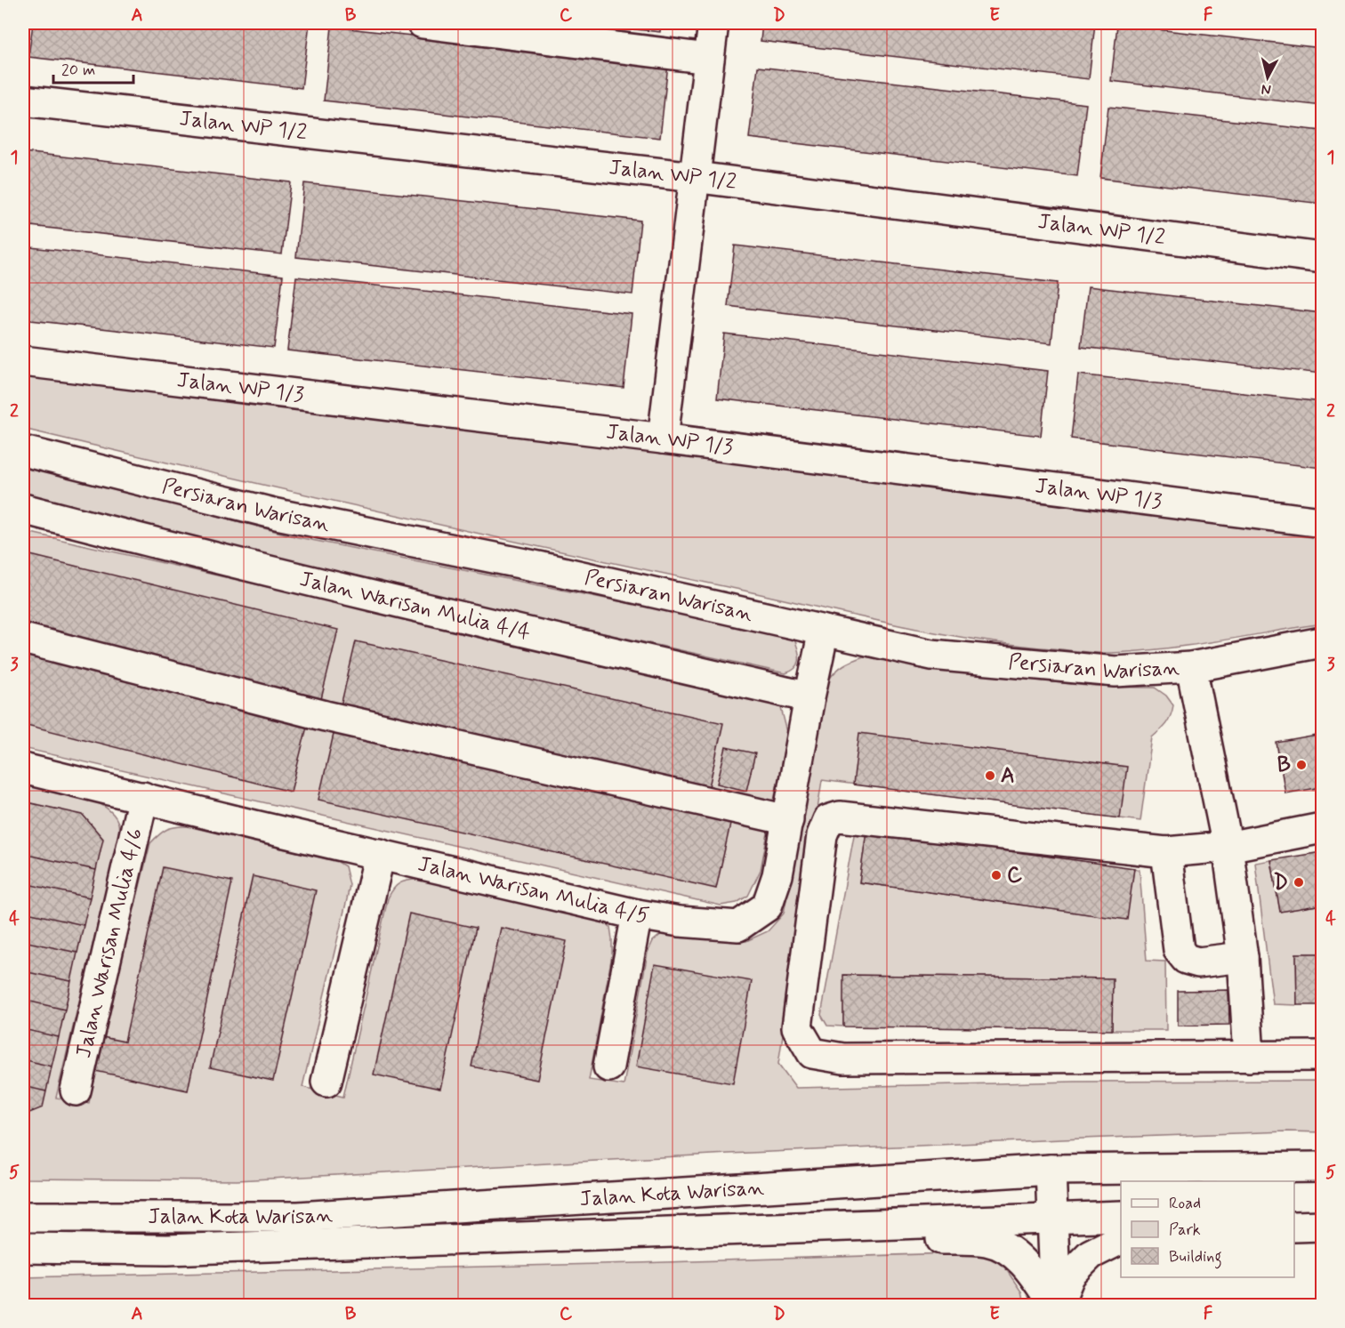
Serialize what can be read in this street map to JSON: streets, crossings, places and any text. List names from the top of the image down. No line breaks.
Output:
{"streets":{"street":["Jalan WP 1/2","Jalan WP 1/3","Persiaran Warisan","Jalan Warisan Mulia 4/4","Jalan Warisan Mulia 4/5","Jalan Warisan Mulia 4/6","Jalan Kota Warisan"]},"crossings":[["Persiaran Warisan","Jalan Warisan Mulia 4/5"],["Jalan Warisan Mulia 4/4","Jalan Warisan Mulia 4/5"],["Jalan Warisan Mulia 4/5","Jalan Warisan Mulia 4/6"]],"places":["B","A","C","D"],"legend":["Road","Park","Building"],"scale_bar":"20 m","north":"bottom","grid":{"columns":["A","B","C","D","E","F"],"rows":["1","2","3","4","5"]}}
